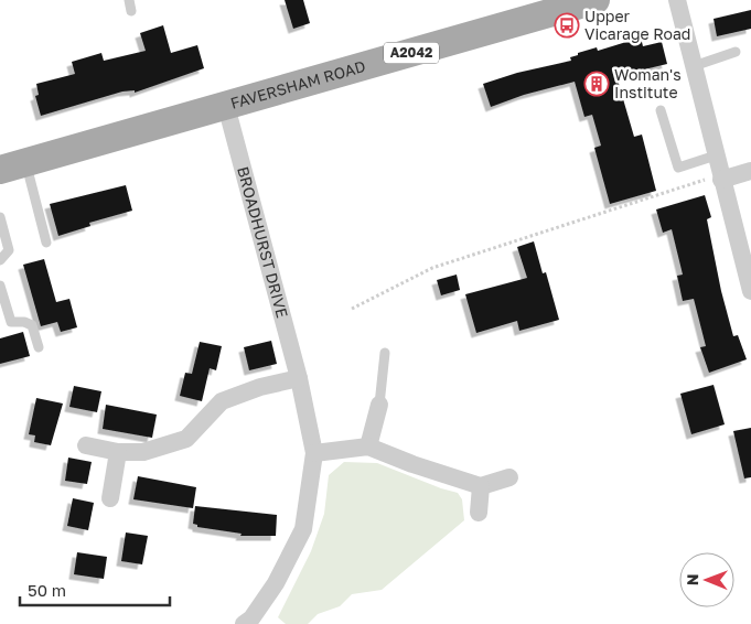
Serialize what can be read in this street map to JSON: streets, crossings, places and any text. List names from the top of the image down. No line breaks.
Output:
{"streets":{"main road":["A2042","FAVERSHAM ROAD"],"street":["BROADHURST DRIVE"]},"crossings":[["FAVERSHAM ROAD","BROADHURST DRIVE"]],"places":{"bus stop":["Upper Vicarage Road"],"building":["Woman's Institute"]},"scale_bar":"50 m","north":"left"}
